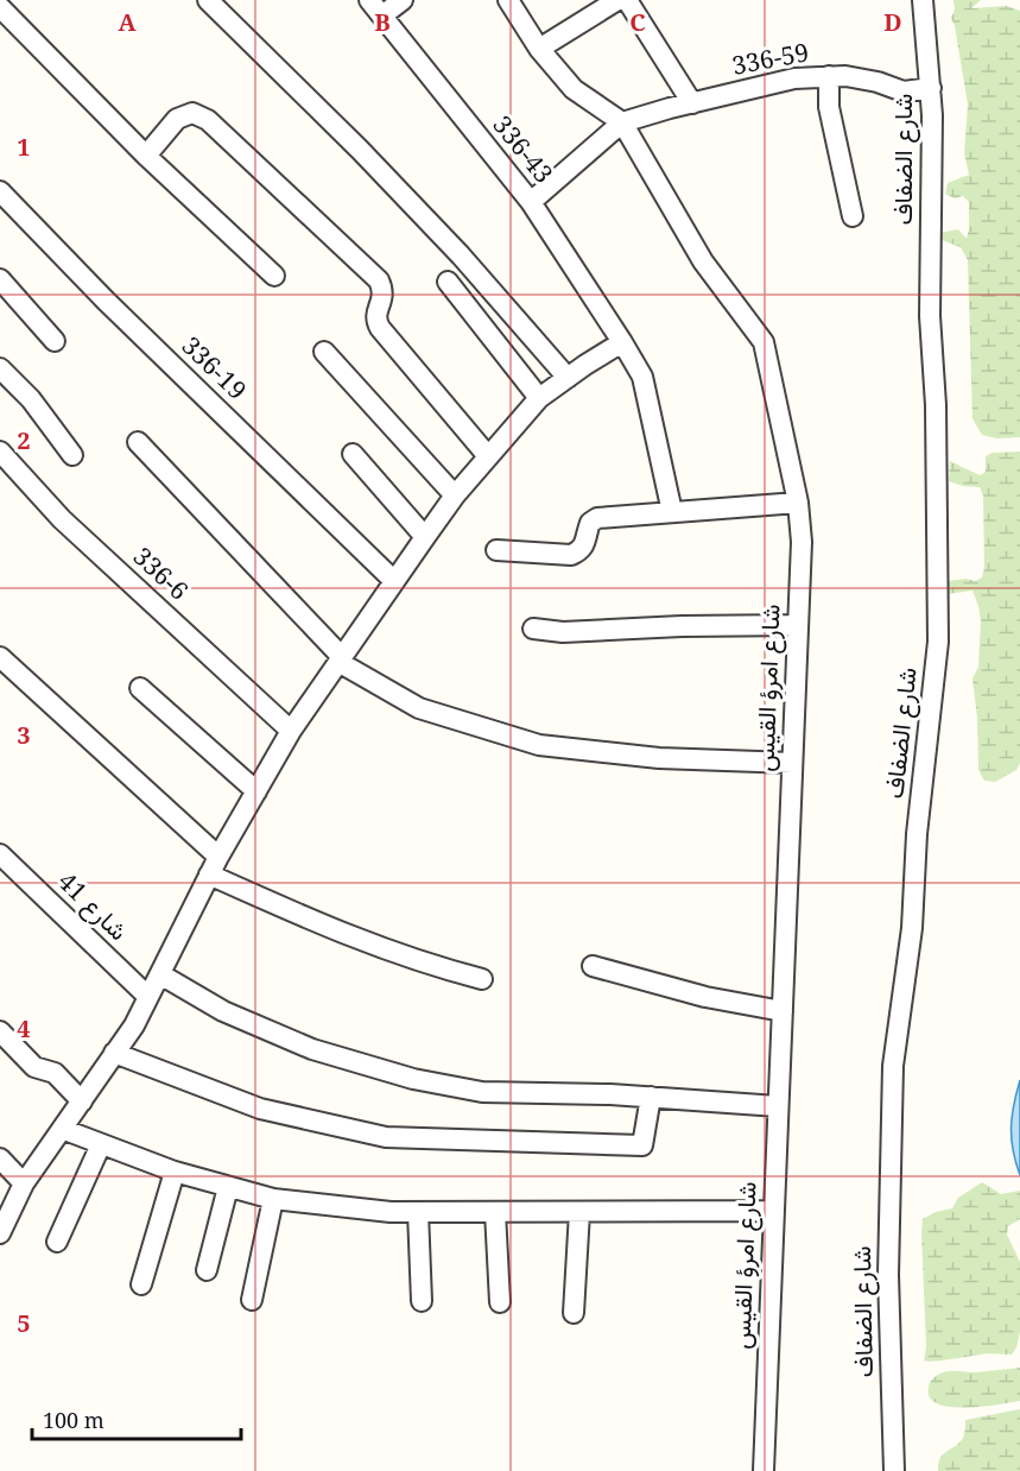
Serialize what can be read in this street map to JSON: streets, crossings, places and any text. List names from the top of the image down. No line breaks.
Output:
{"streets":{"street":["336-59","336-43","شارع الضفاف","336-19","336-6","شارع امرؤ القيس","شارع 41"]},"crossings":[["336-59","شارع الضفاف"],["336-59","شارع امرؤ القيس"]],"scale_bar":"100 m","grid":{"columns":["A","B","C","D"],"rows":["1","2","3","4","5"]}}
